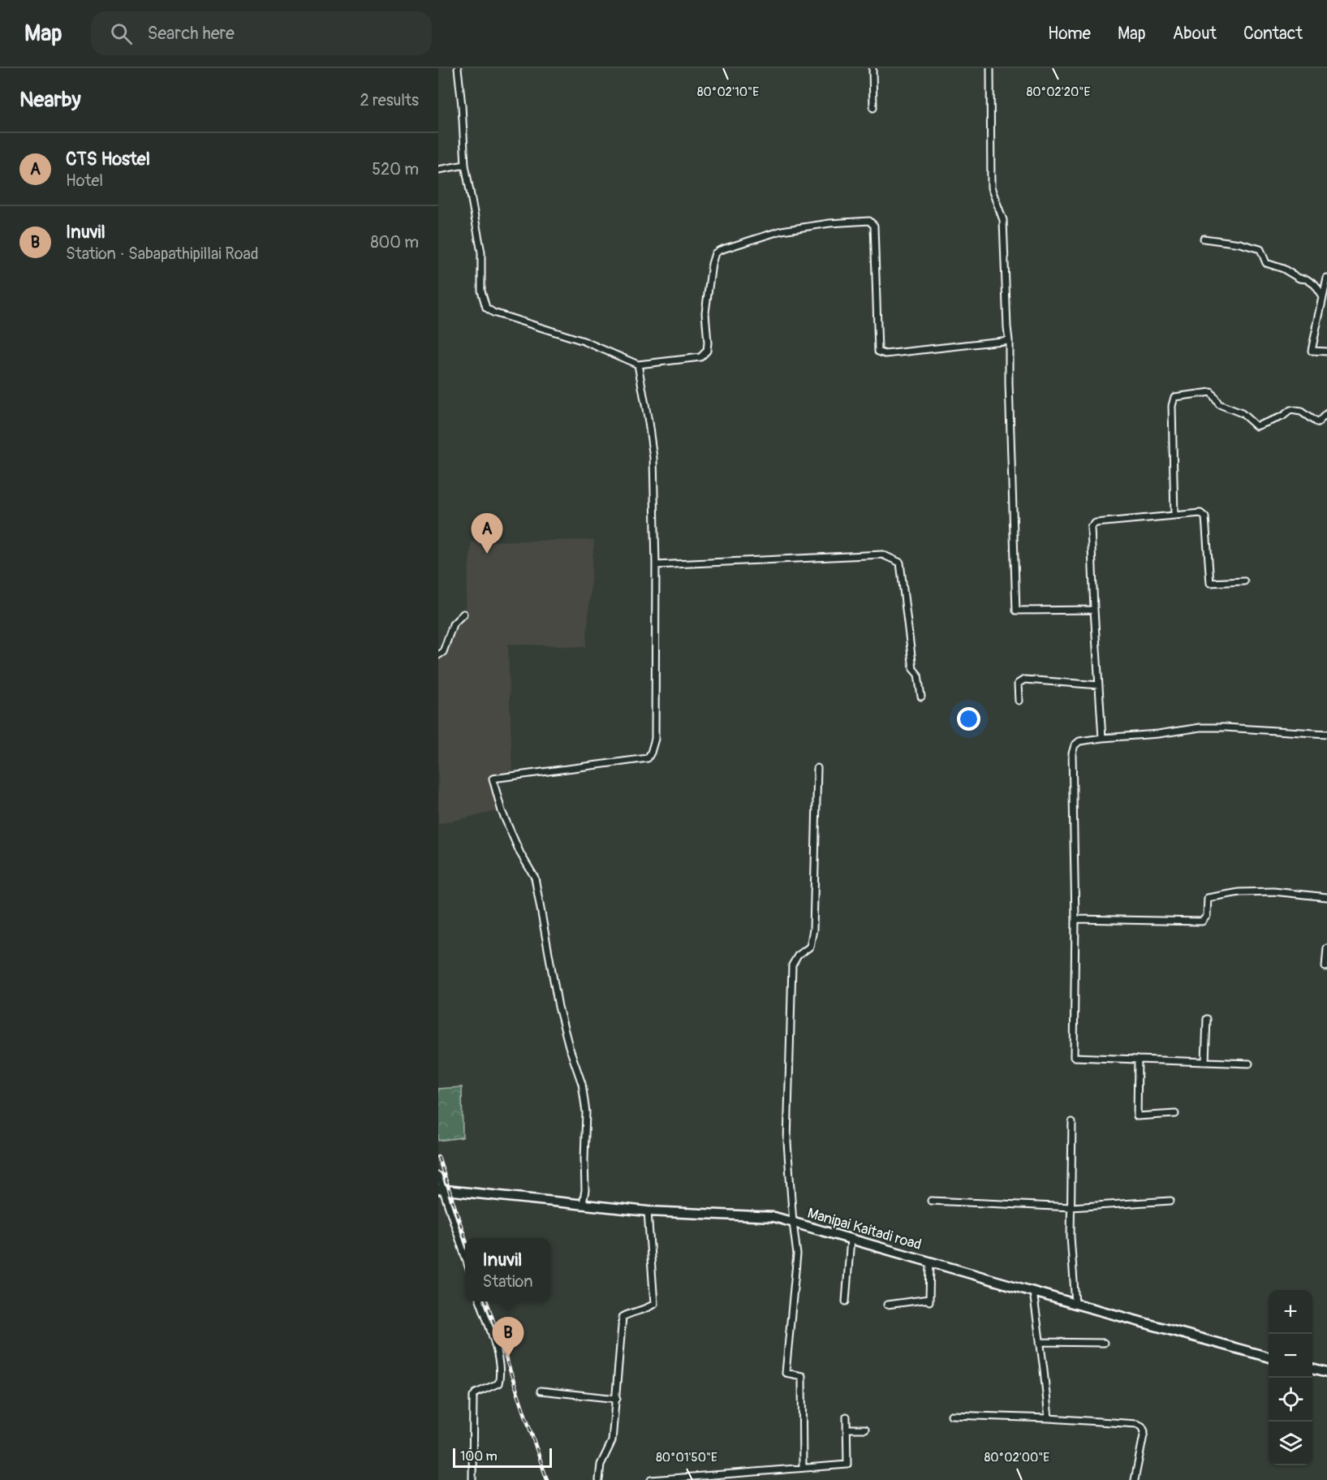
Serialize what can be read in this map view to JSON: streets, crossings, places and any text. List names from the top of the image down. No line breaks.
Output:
{"streets":{"main road":["Manipai Kaitadi road"]},"scale_bar":"100 m","page":{"header":"Map","search":"Search here","nav":["Home","Map","About","Contact"],"heading":["Nearby","2 results"],"list":[{"mark":"A","name":"CTS Hostel","note":"Hotel","value":"520 m"},{"mark":"B","name":"Inuvil","note":"Station · Sabapathipillai Road","value":"800 m"}],"pins":["A","B"],"popup":["Inuvil","Station"],"map_buttons":["+","−"],"scale":"100 m"},"coordinates":["80°02'10\"E","80°02'20\"E","80°01'50\"E","80°02'00\"E"]}
